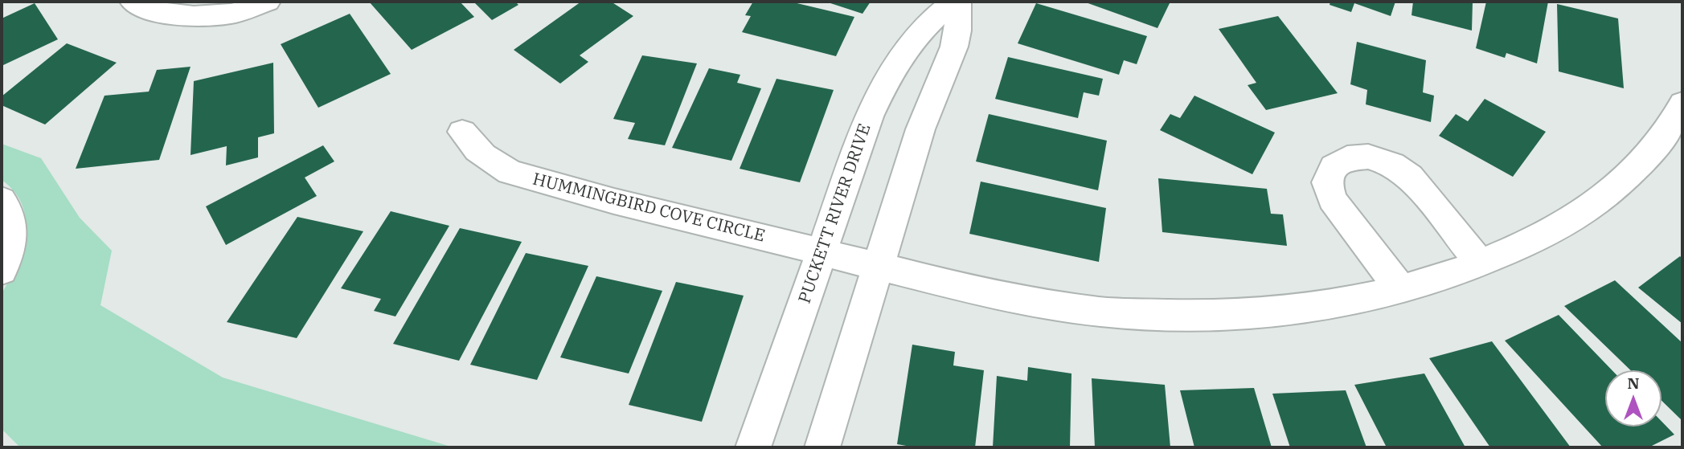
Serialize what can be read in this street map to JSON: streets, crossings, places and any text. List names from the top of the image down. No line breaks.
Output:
{"streets":{"street":["HUMMINGBIRD COVE CIRCLE","PUCKETT RIVER DRIVE"]},"crossings":[["HUMMINGBIRD COVE CIRCLE","PUCKETT RIVER DRIVE"]],"north":"top"}
